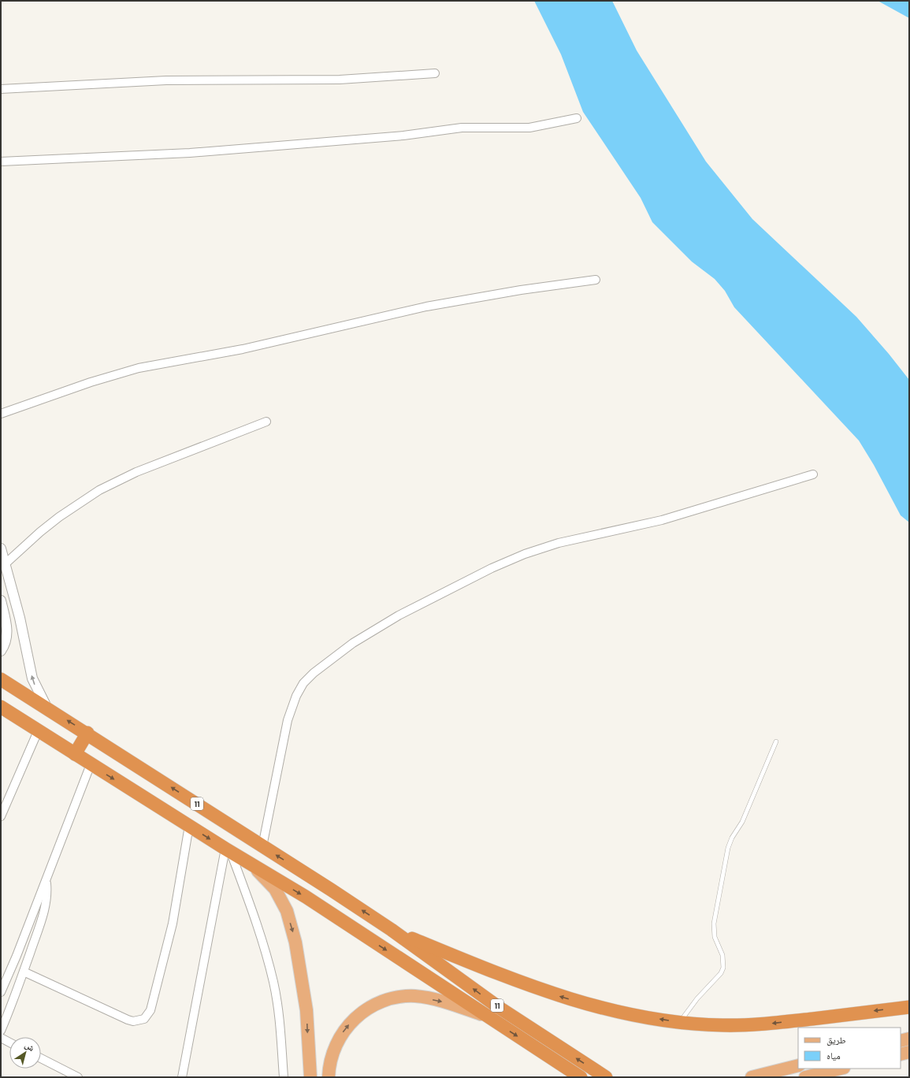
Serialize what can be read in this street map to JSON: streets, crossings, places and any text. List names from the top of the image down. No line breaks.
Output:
{"streets":{"highway":["11"]},"legend":["طريق","مياه"],"north":"top right"}
